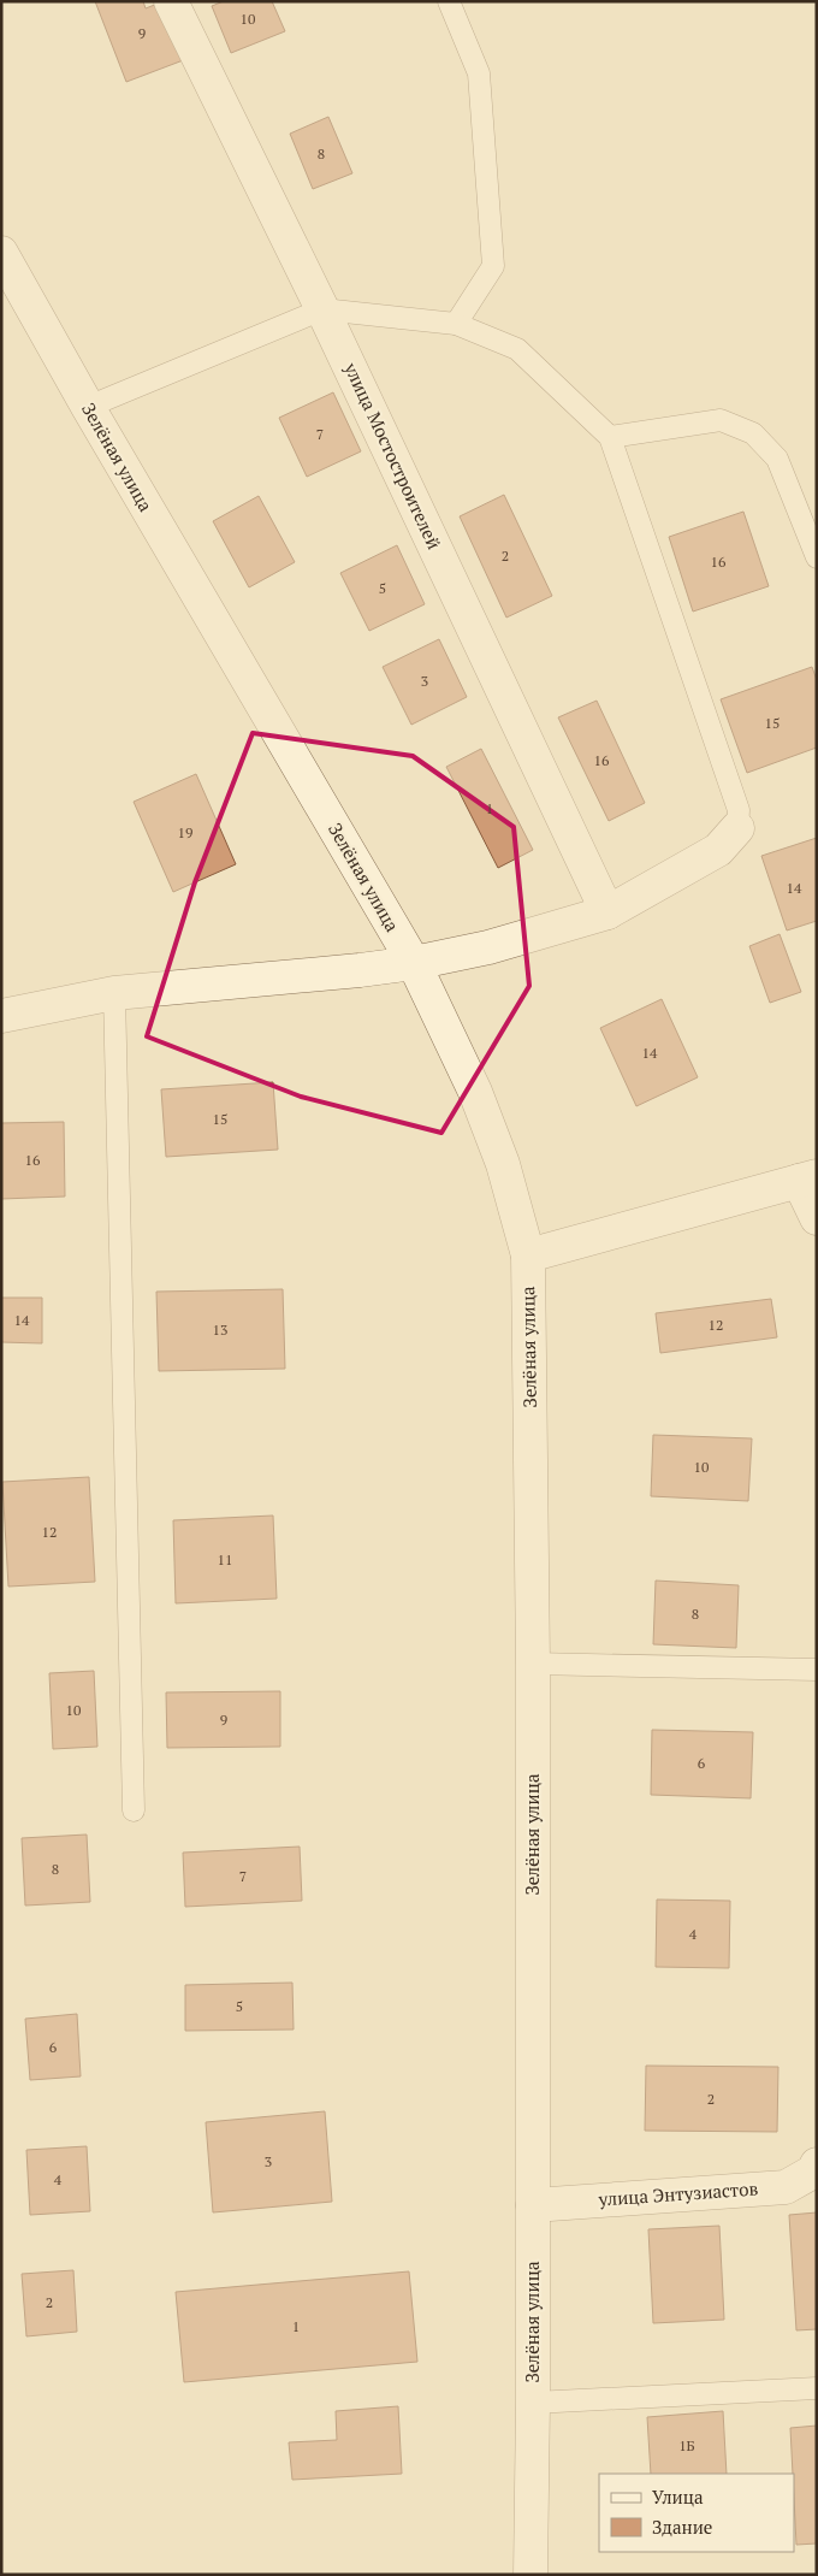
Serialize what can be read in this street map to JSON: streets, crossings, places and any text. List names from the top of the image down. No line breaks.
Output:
{"streets":{"street":["улица Мостостроителей","Зелёная улица","улица Энтузиастов"]},"crossings":[["Зелёная улица","улица Энтузиастов"]],"house_numbers":["10","9","8","7","2","16","5","3","15","16","1","19","14","14","15","16","14","12","13","10","12","11","8","10","9","6","8","7","4","5","6","2","3","4","2","1","1Б"],"legend":["Улица","Здание"]}
